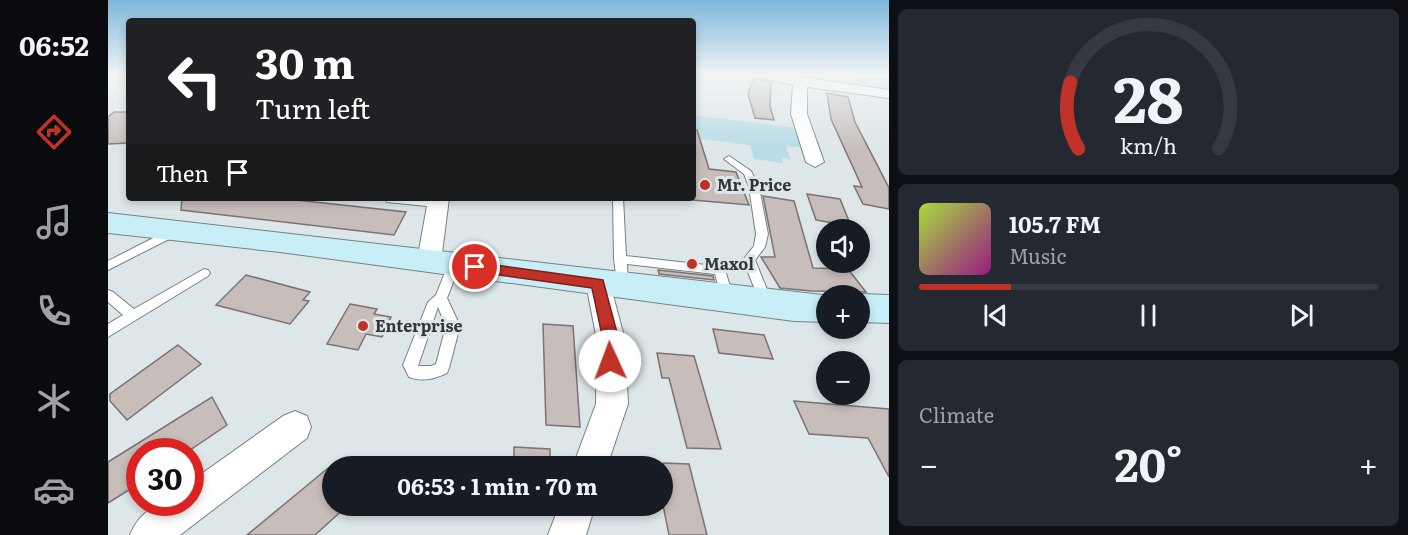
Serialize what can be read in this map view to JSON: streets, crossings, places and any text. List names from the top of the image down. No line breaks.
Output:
{"places":["Mr. Price","Maxol","Enterprise"],"page":{"tabs":"06:52","turn":["30 m","Turn left"],"then":"Then","song":["105.7 FM","Music"],"map_buttons":["+","−"],"tile":"Climate","limit":"30","heat":["−","20°","+"],"trip":"06:53 · 1 min · 70 m","gauge":["28","km/h"]}}
